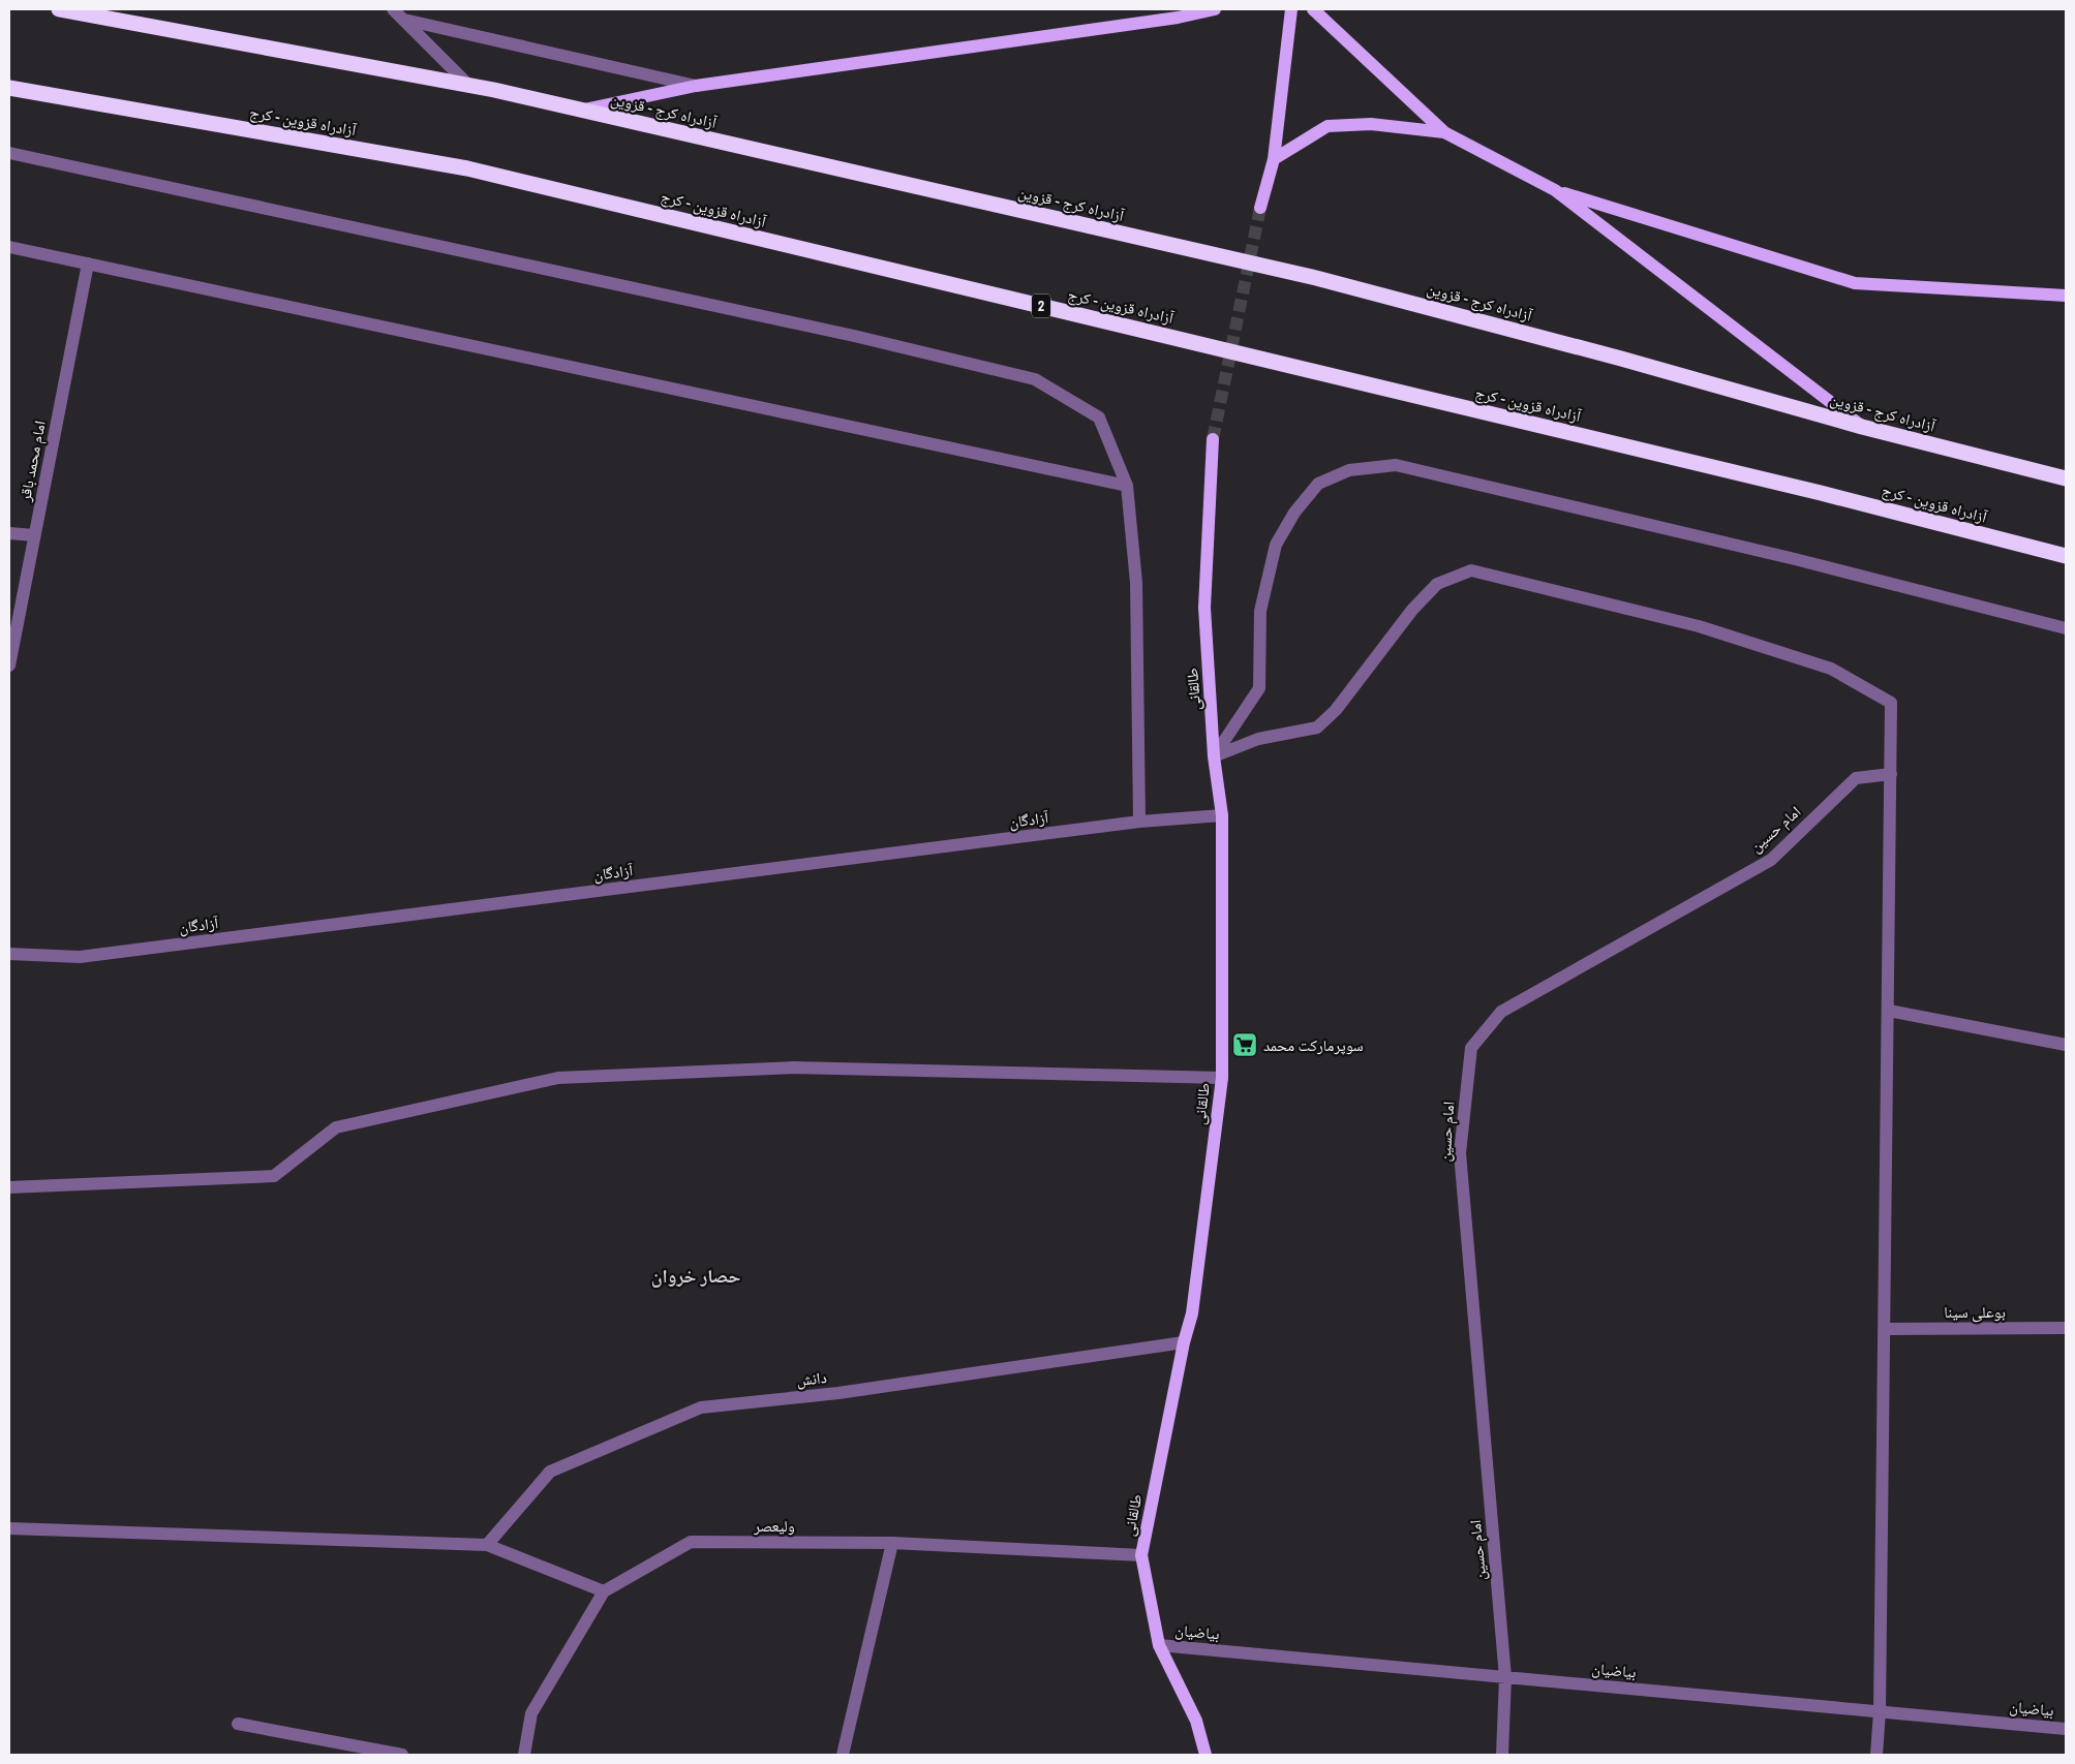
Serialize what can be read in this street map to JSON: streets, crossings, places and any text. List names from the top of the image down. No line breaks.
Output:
{"streets":{"highway":["آزادراه کرج - قزوین","آزادراه قزوین - کرج","2"],"main road":["طالقانی"],"street":["امام محمد باقر","آزادگان","امام حسین","بوعلی سینا","دانش","ولیعصر","بیاضیان"]},"crossings":[["طالقانی","آزادگان"],["طالقانی","دانش"],["طالقانی","ولیعصر"],["طالقانی","بیاضیان"],["امام حسین","بیاضیان"]],"districts":["حصار خروان"],"places":{"supermarket":["سوپرمارکت محمد"]}}
